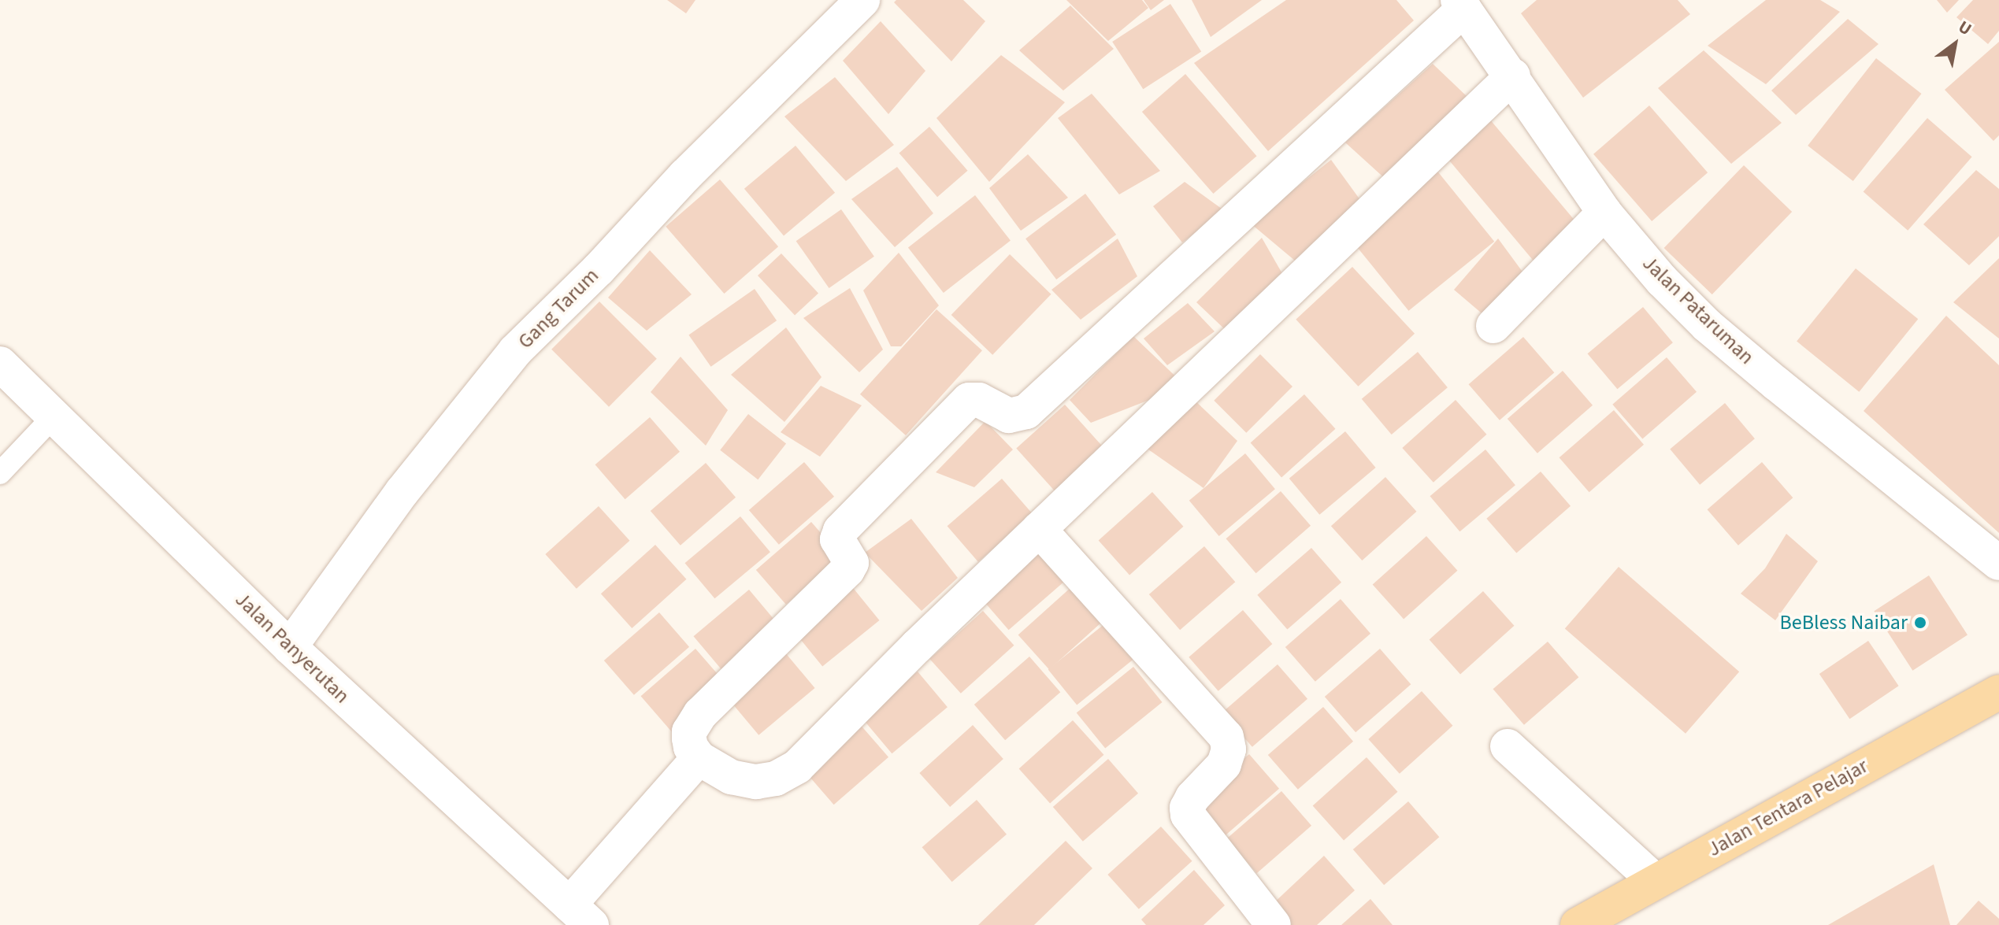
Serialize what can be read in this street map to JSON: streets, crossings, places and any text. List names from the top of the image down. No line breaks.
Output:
{"streets":{"main road":["Jalan Tentara Pelajar"],"street":["Gang Tarum","Jalan Pataruman","Jalan Panyerutan"]},"crossings":[["Gang Tarum","Jalan Panyerutan"]],"places":["BeBless Naibar"],"north":"top right"}
